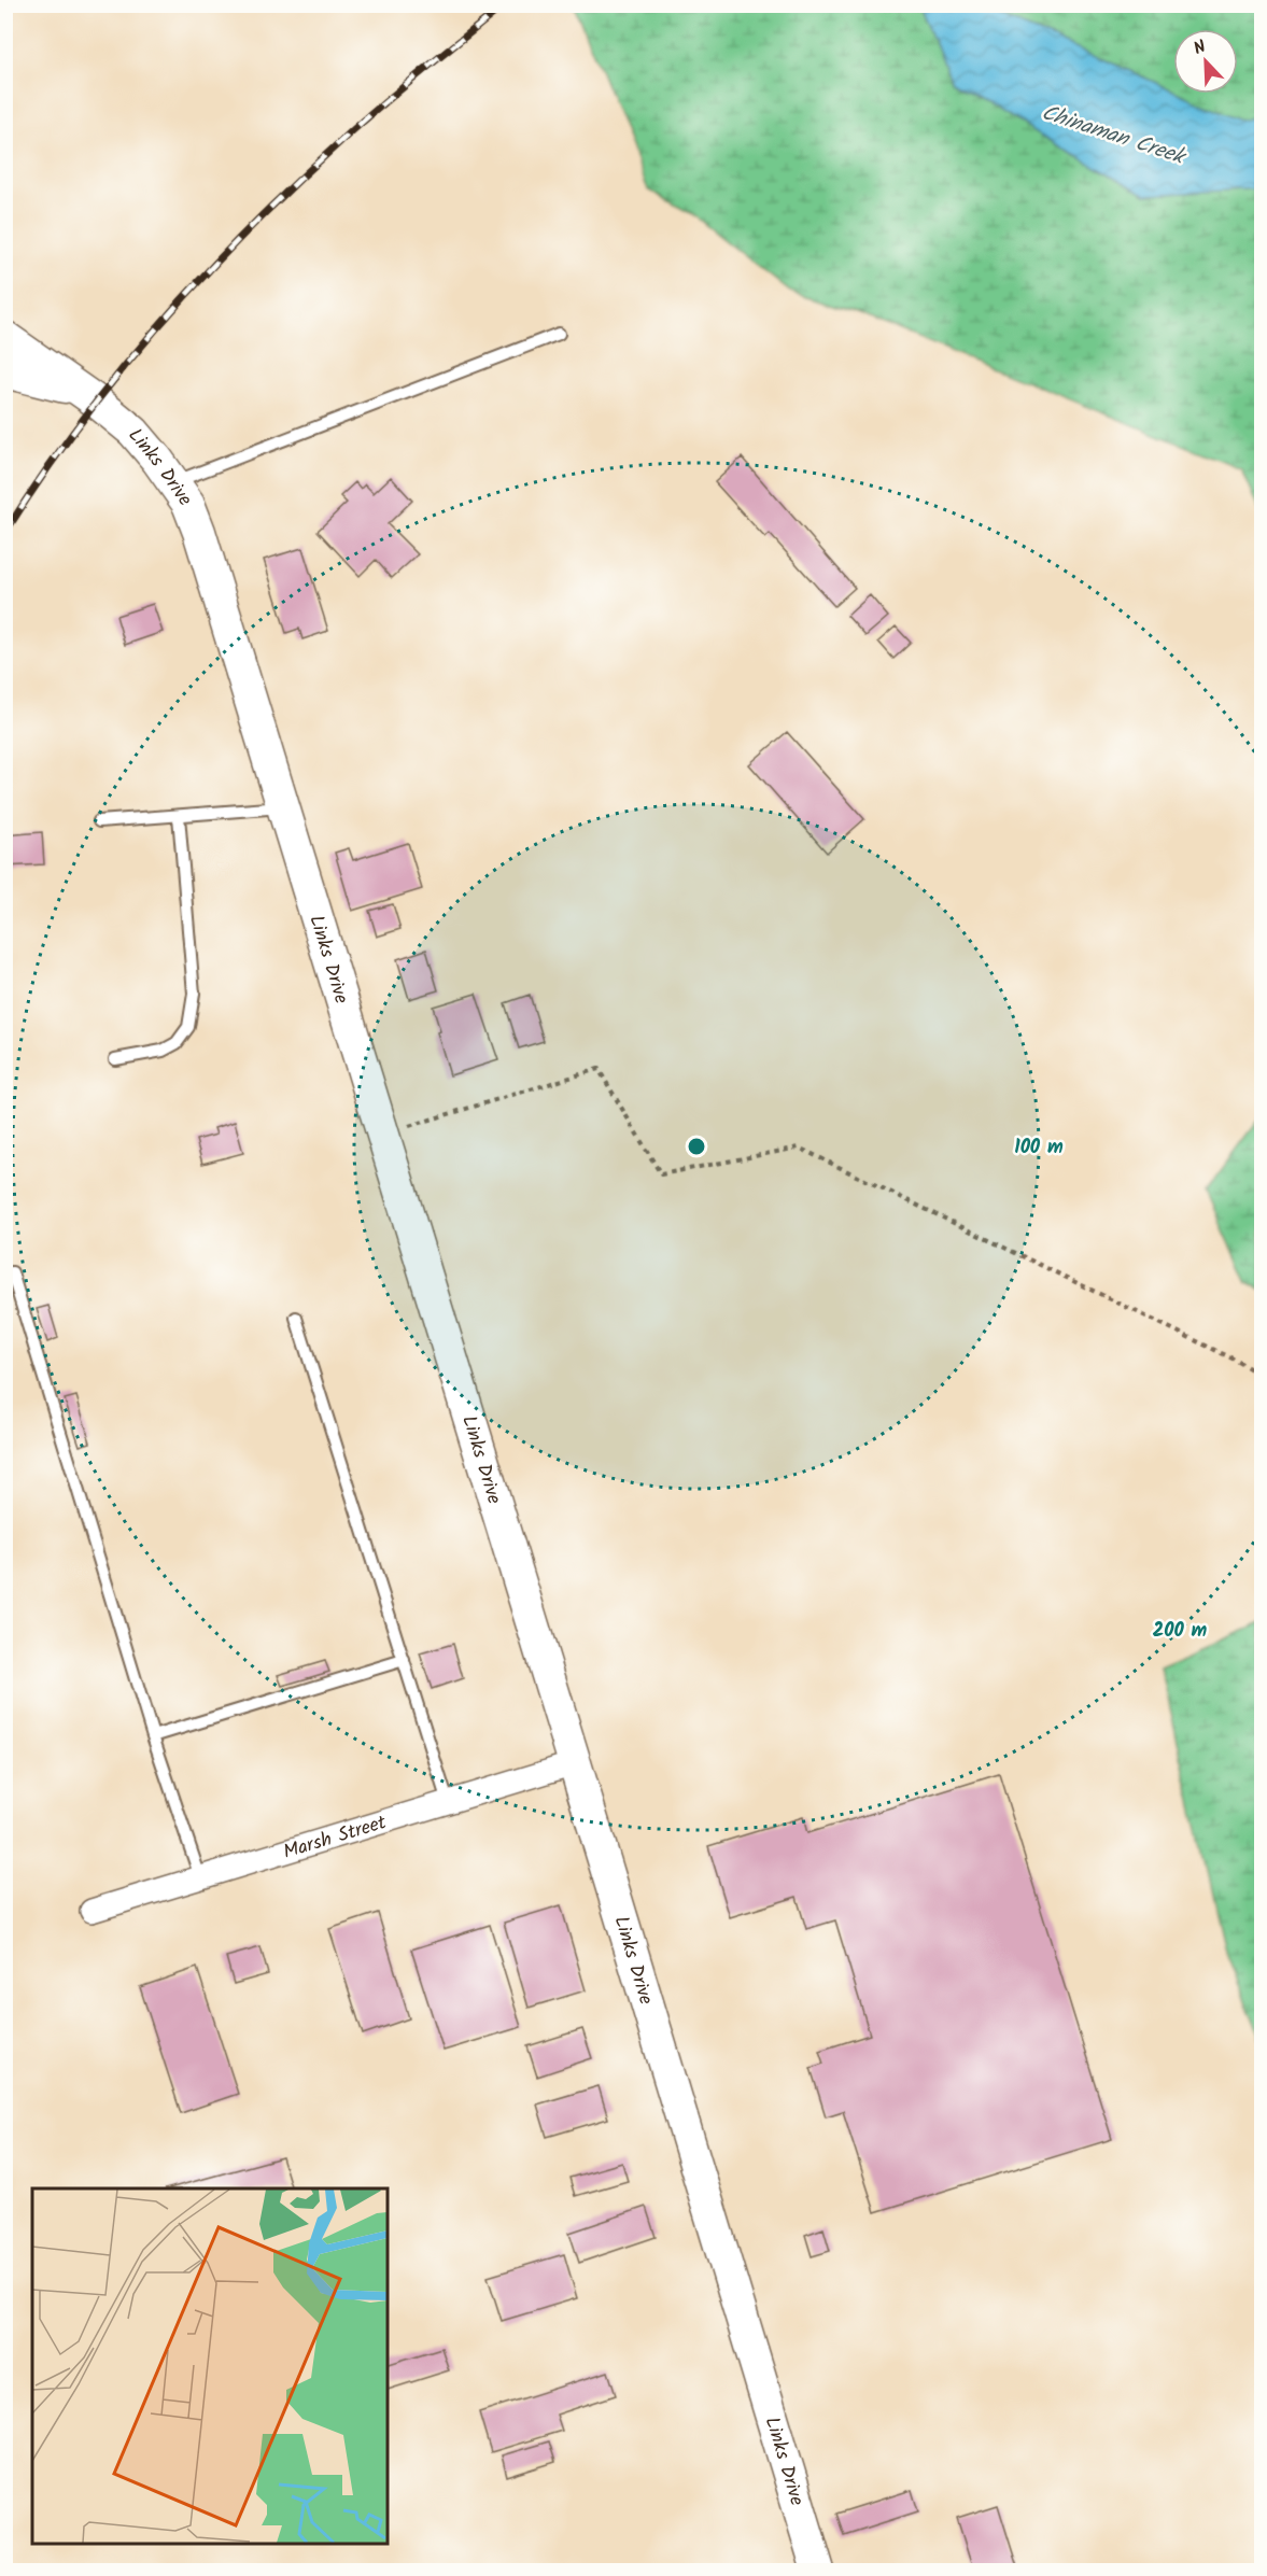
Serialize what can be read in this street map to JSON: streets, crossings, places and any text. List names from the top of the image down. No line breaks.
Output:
{"streets":{"street":["Links Drive","Marsh Street"]},"crossings":[["Links Drive","Marsh Street"]],"water":["Chinaman Creek"],"north":"top left","rings":["100 m","200 m"]}
